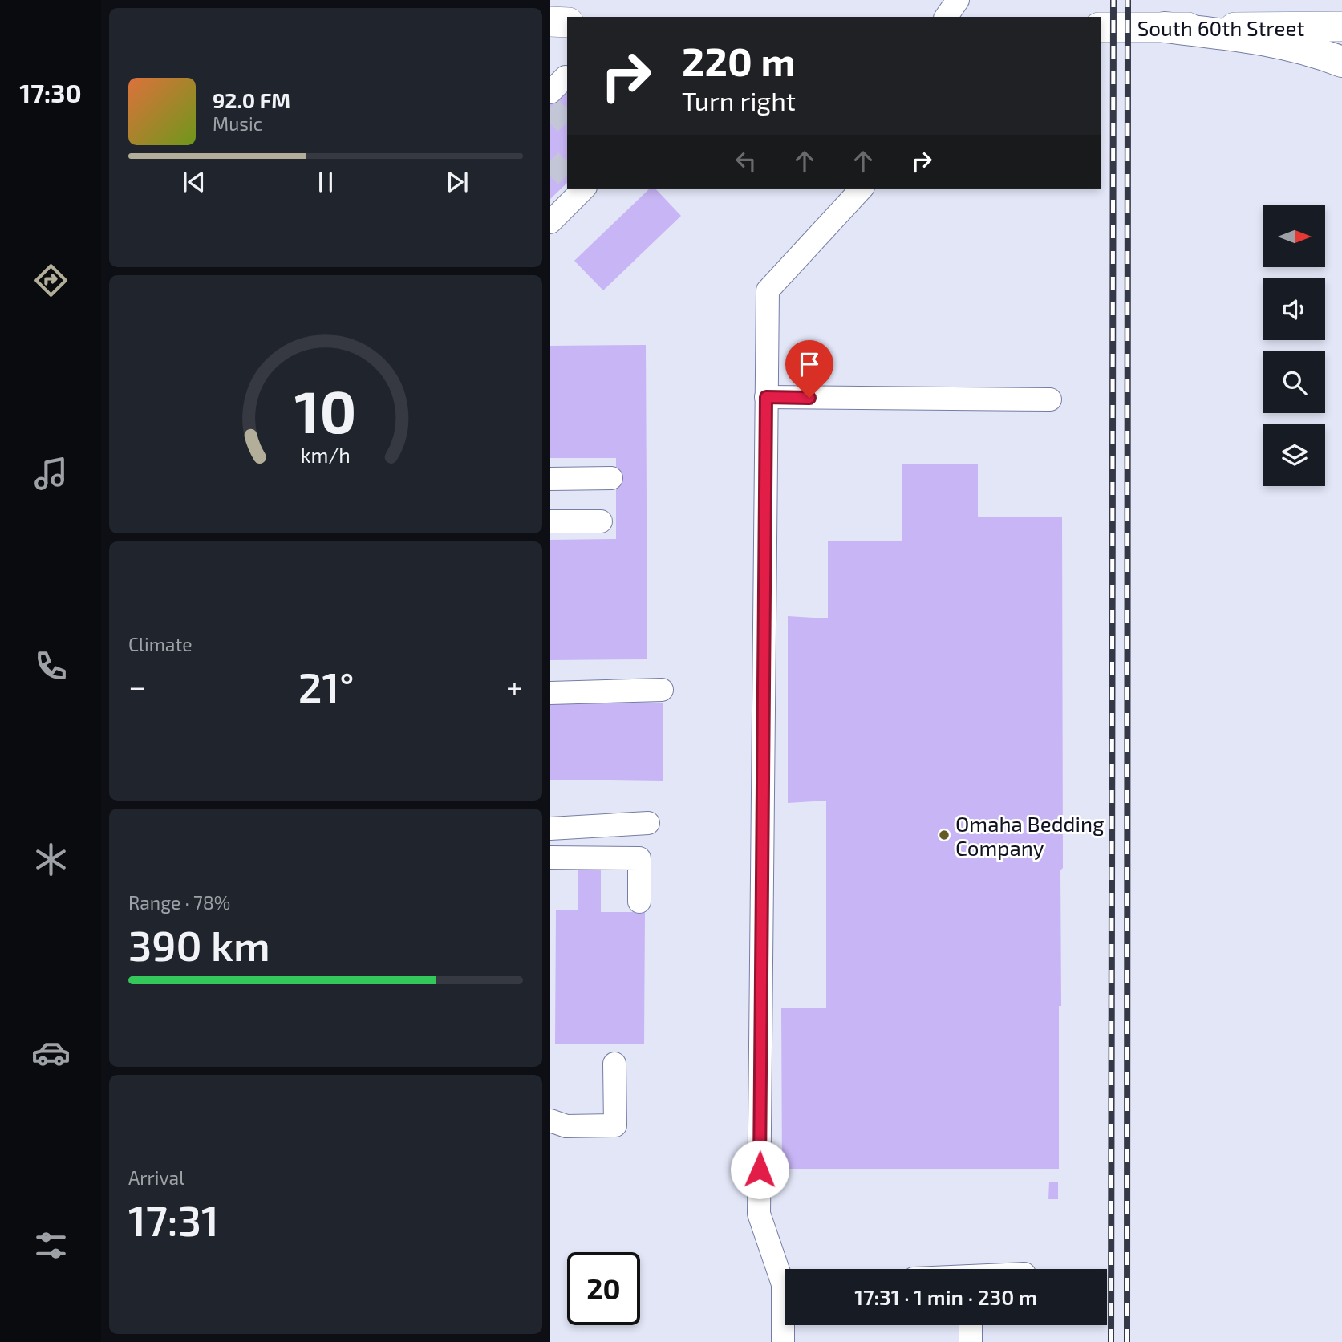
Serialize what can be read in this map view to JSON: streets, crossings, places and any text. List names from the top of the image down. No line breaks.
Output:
{"streets":{"main road":["South 60th Street"]},"places":["Omaha Bedding Company"],"north":"right","page":{"tabs":"17:30","turn":["220 m","Turn right"],"song":["92.0 FM","Music"],"tile":["Climate",["Range · 78%","390 km"],["Arrival","17:31"]],"heat":["−","21°","+"],"limit":"20","trip":"17:31 · 1 min · 230 m","gauge":["10","km/h"]}}
